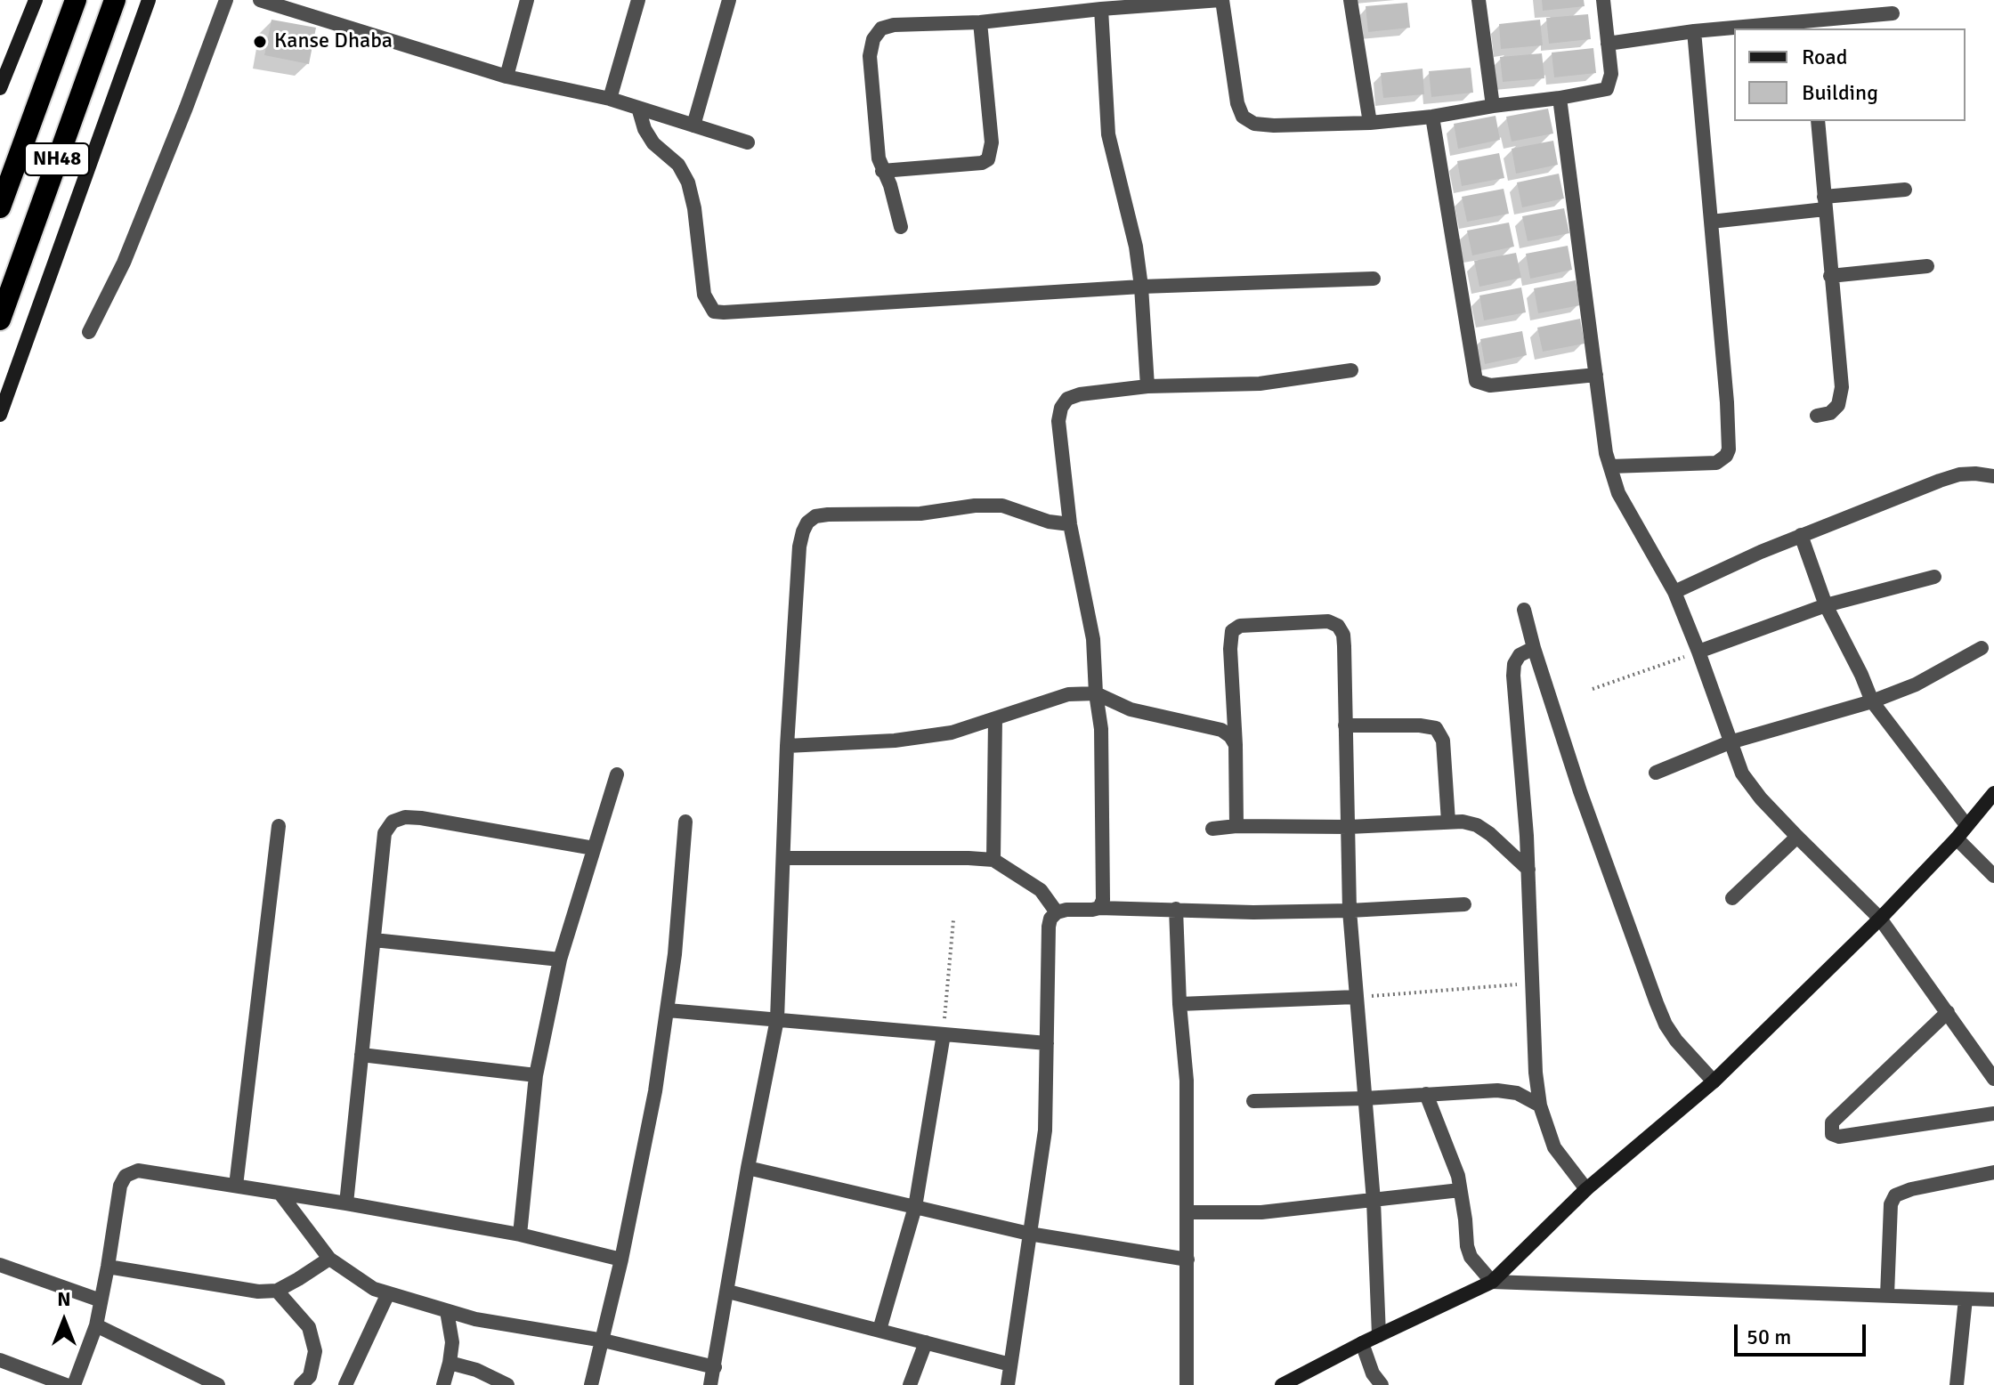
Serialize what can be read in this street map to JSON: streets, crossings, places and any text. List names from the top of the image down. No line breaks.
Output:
{"streets":{"highway":["NH48"]},"places":["Kanse Dhaba"],"legend":["Road","Building"],"scale_bar":"50 m","north":"top"}
